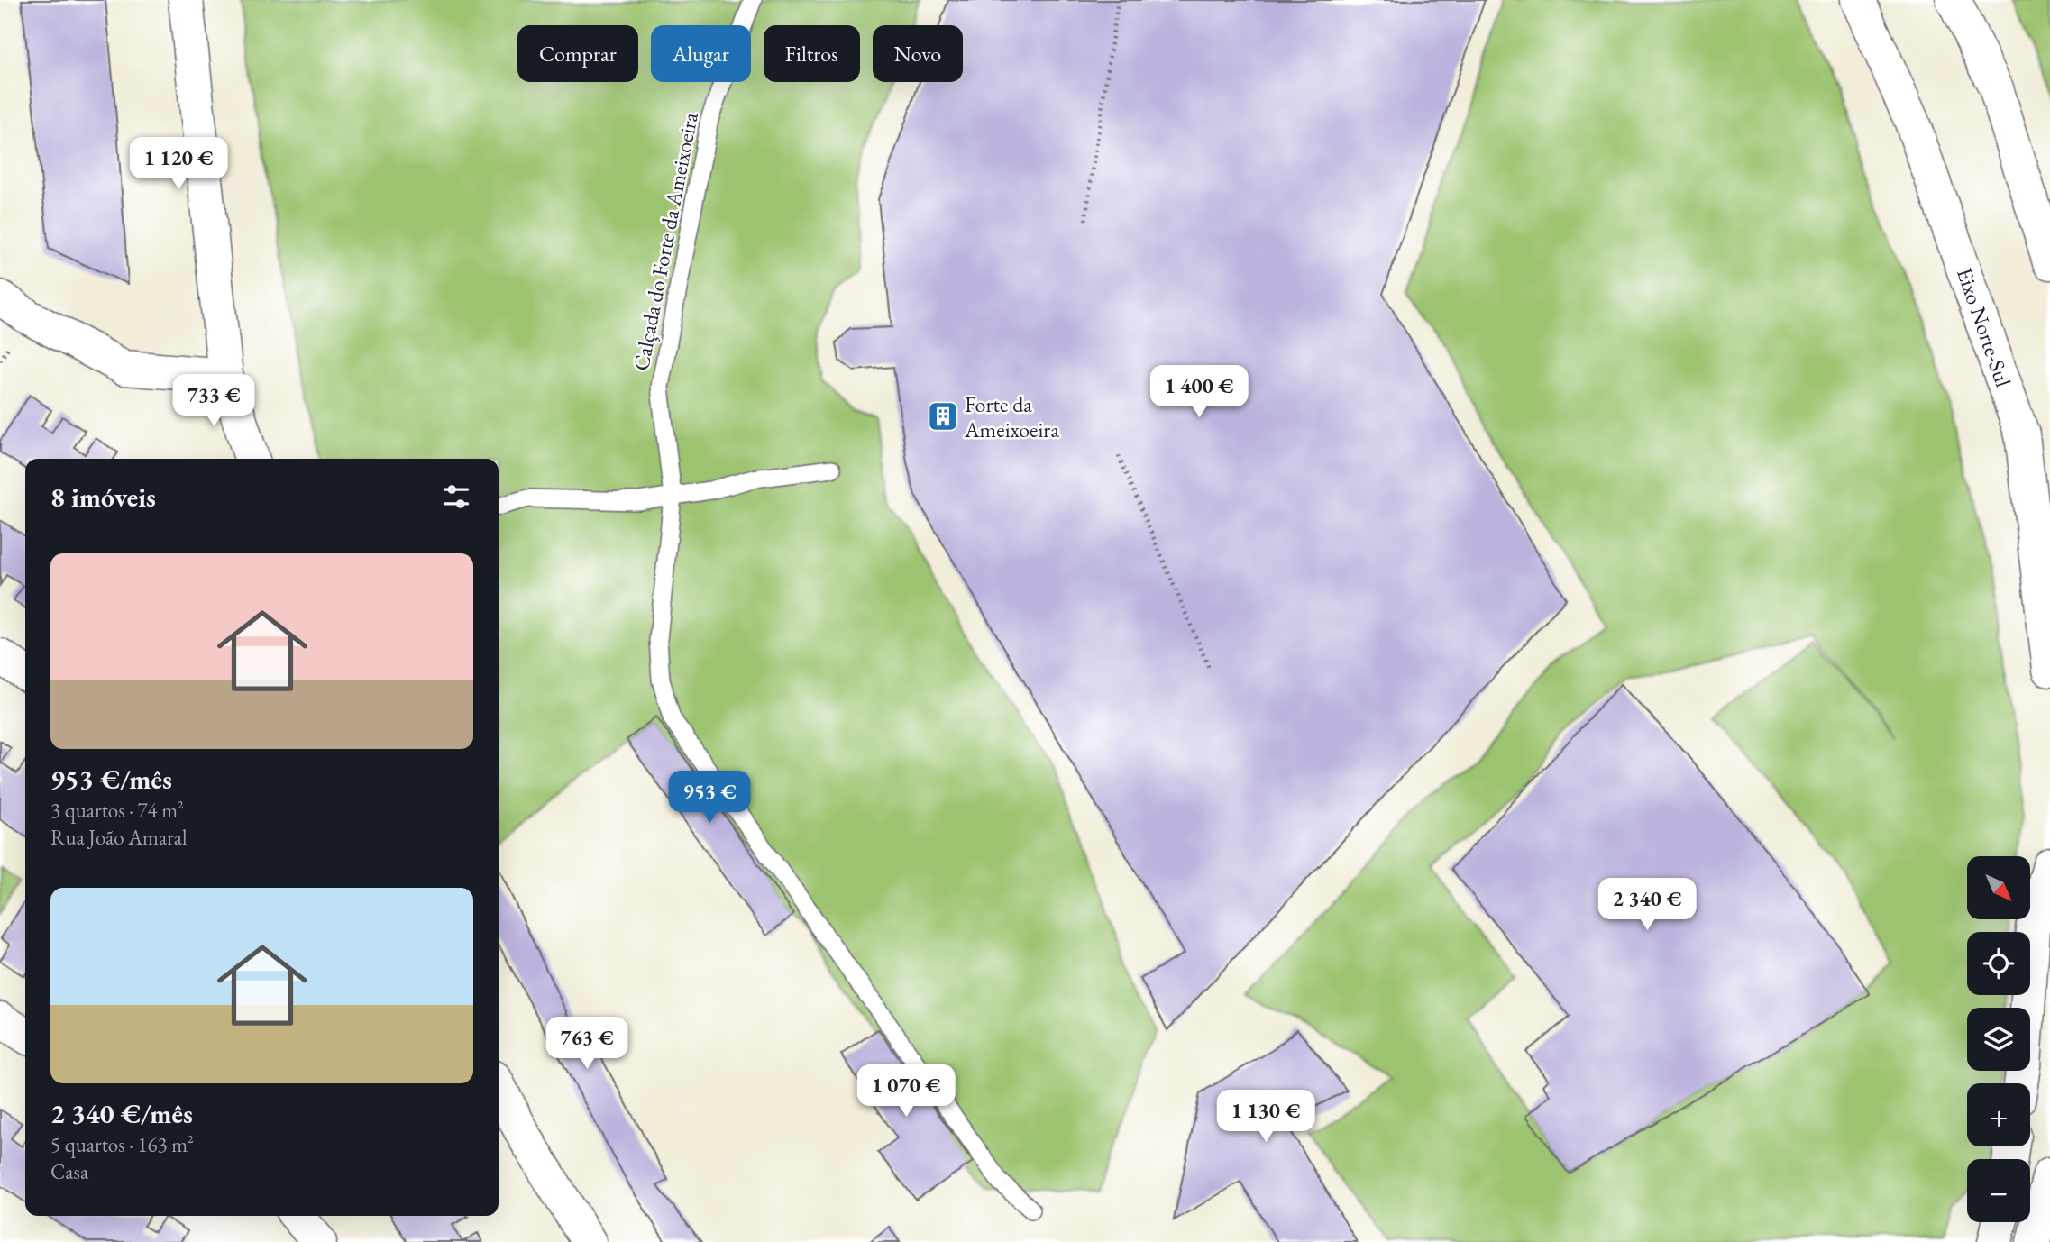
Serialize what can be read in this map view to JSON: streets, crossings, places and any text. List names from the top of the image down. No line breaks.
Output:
{"streets":{"main road":["Eixo Norte-Sul"],"lane":["Calçada do Forte da Ameixoeira"]},"places":{"building":["Forte da Ameixoeira"]},"north":"bottom right","page":{"chip":["Comprar","Alugar","Filtros","Novo"],"price":["1 120 €","1 400 €","733 €","953 €","2 340 €","763 €","1 070 €","1 130 €"],"heading":"8 imóveis","list":[{"name":"953 €/mês","note":"3 quartos · 74 m² · Rua João Amaral"},{"name":"2 340 €/mês","note":"5 quartos · 163 m² · Casa"}],"map_buttons":["+","−"]}}
